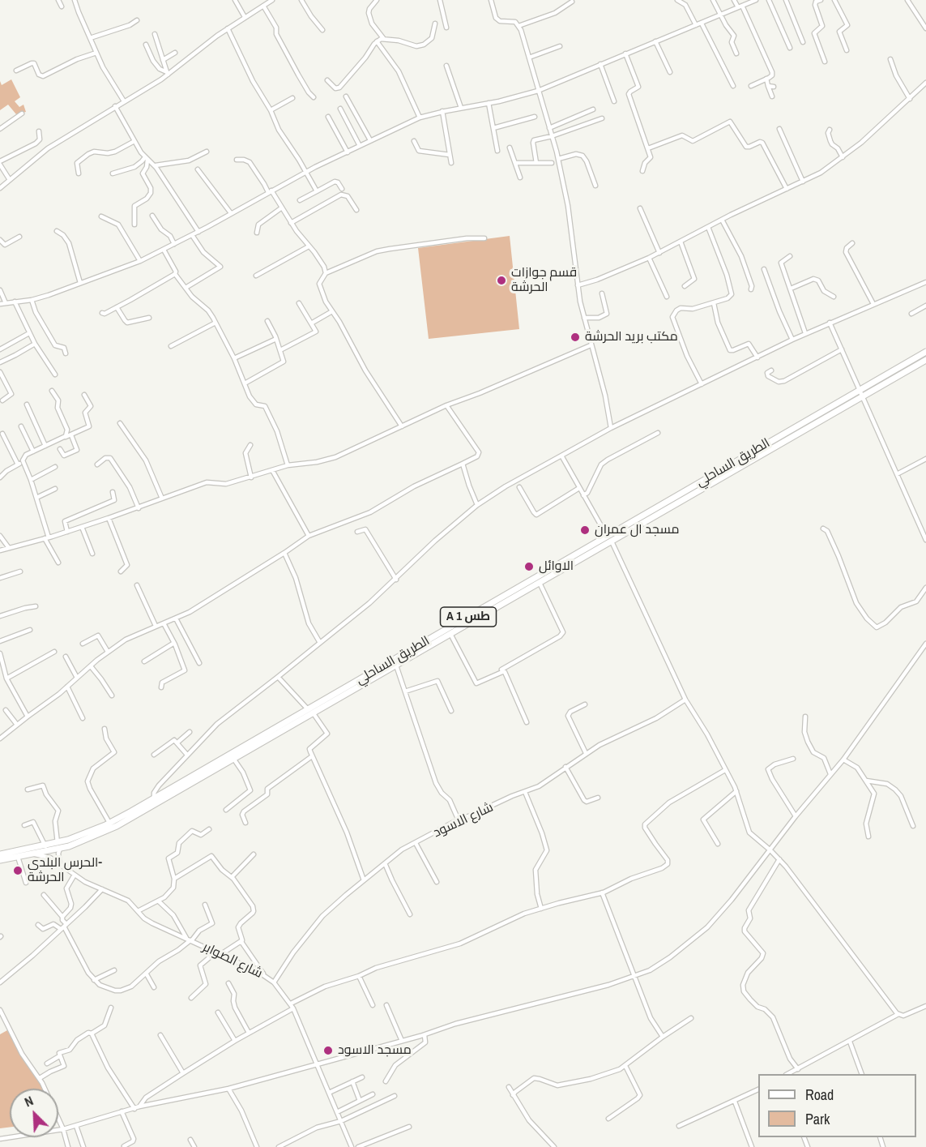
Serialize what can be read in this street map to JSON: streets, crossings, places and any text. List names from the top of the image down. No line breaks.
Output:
{"streets":{"highway":["الطريق الساحلي","A 1 طس"],"street":["شارع الاسود","شارع الصوابر"]},"crossings":[["الطريق الساحلي","شارع الصوابر"],["شارع الاسود","شارع الصوابر"]],"places":["قسم جوازات الحرشة","مكتب بريد الحرشة","مسجد ال عمران","الاوائل","الحرس البلدي- الحرشة","مسجد الاسود"],"legend":["Road","Park"],"north":"top left"}
